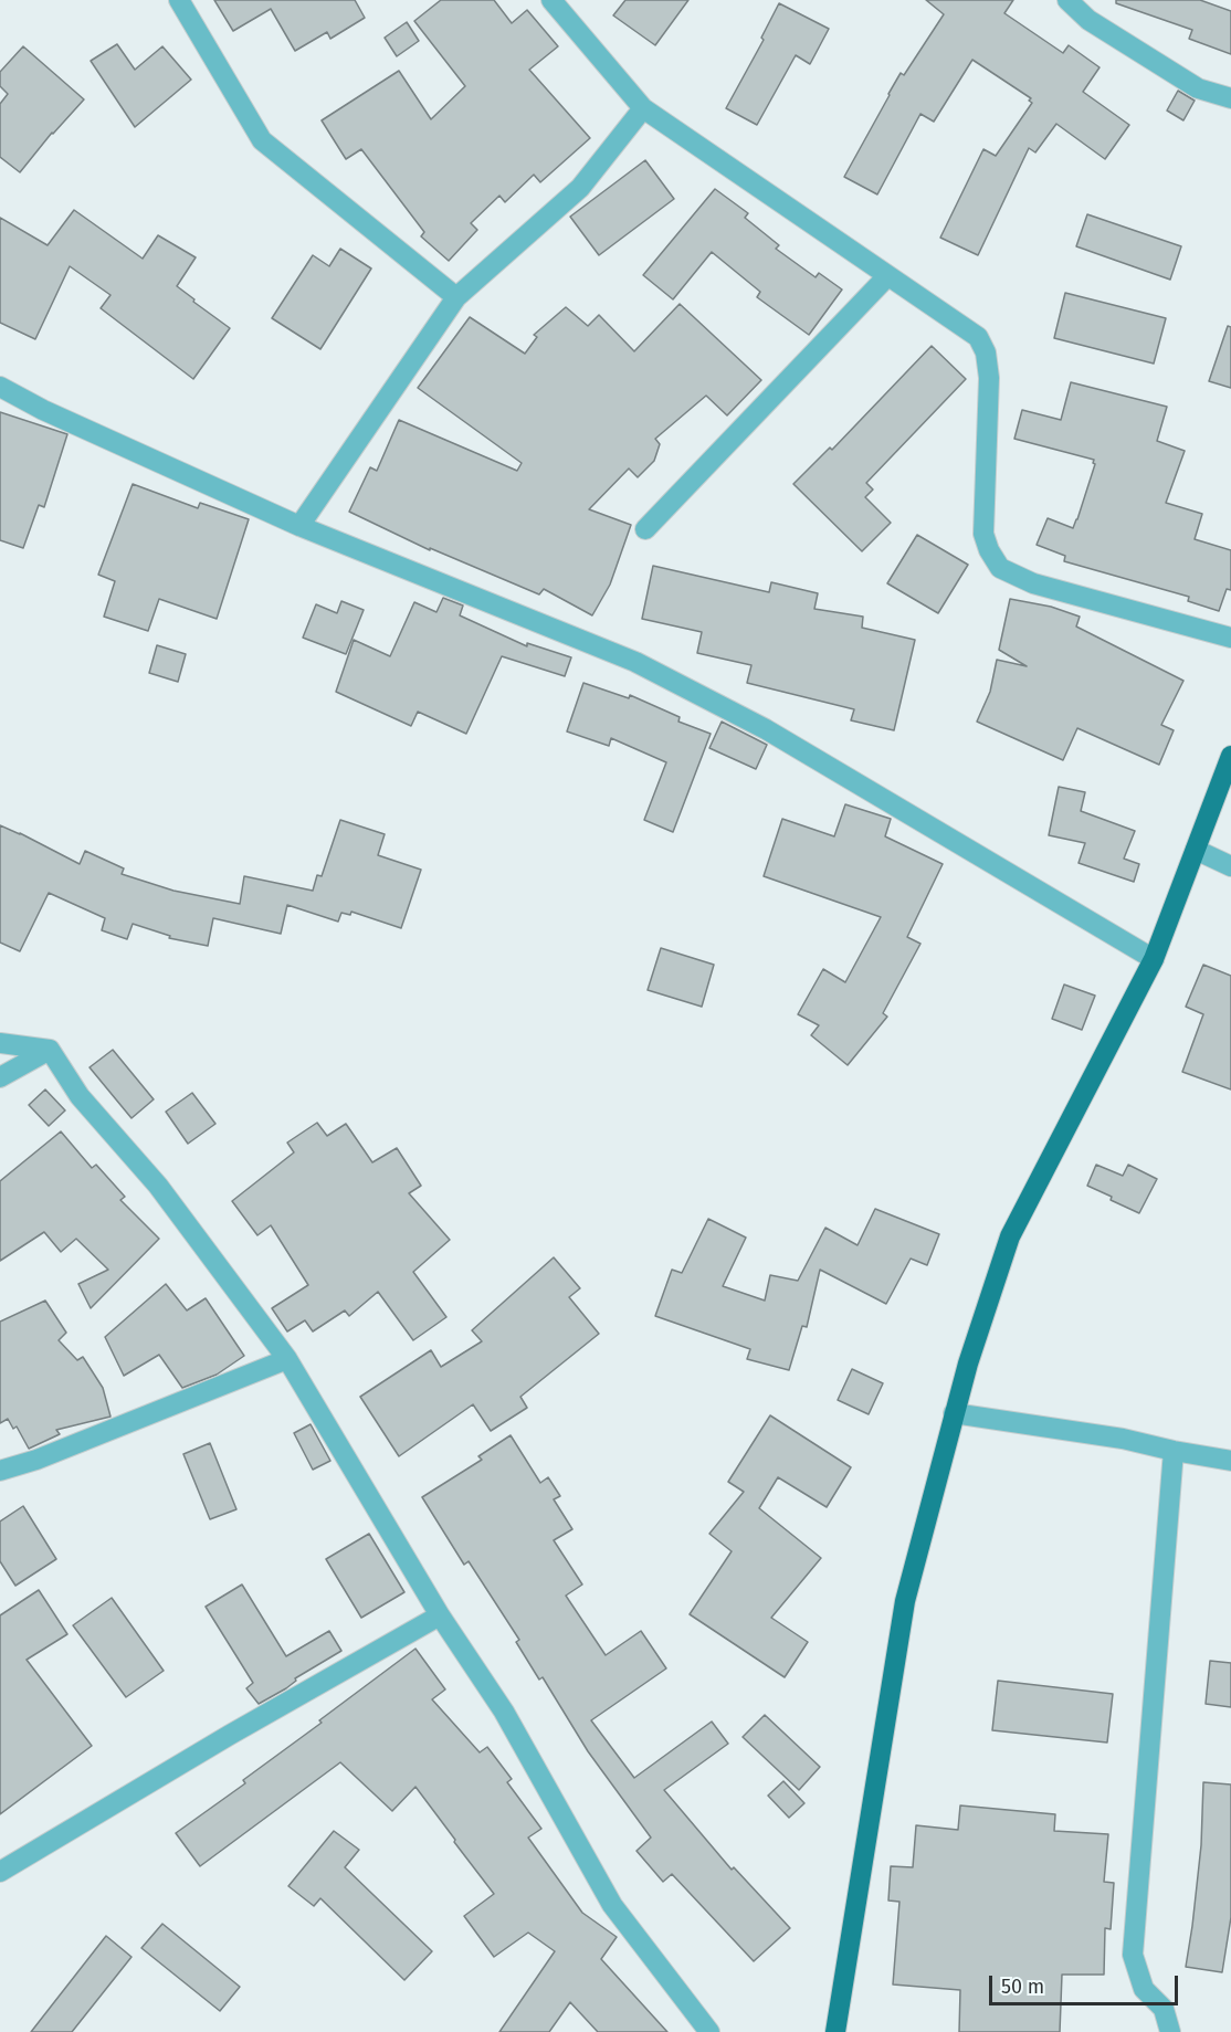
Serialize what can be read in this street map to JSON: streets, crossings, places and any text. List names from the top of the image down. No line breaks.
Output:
{"scale_bar":"50 m"}
